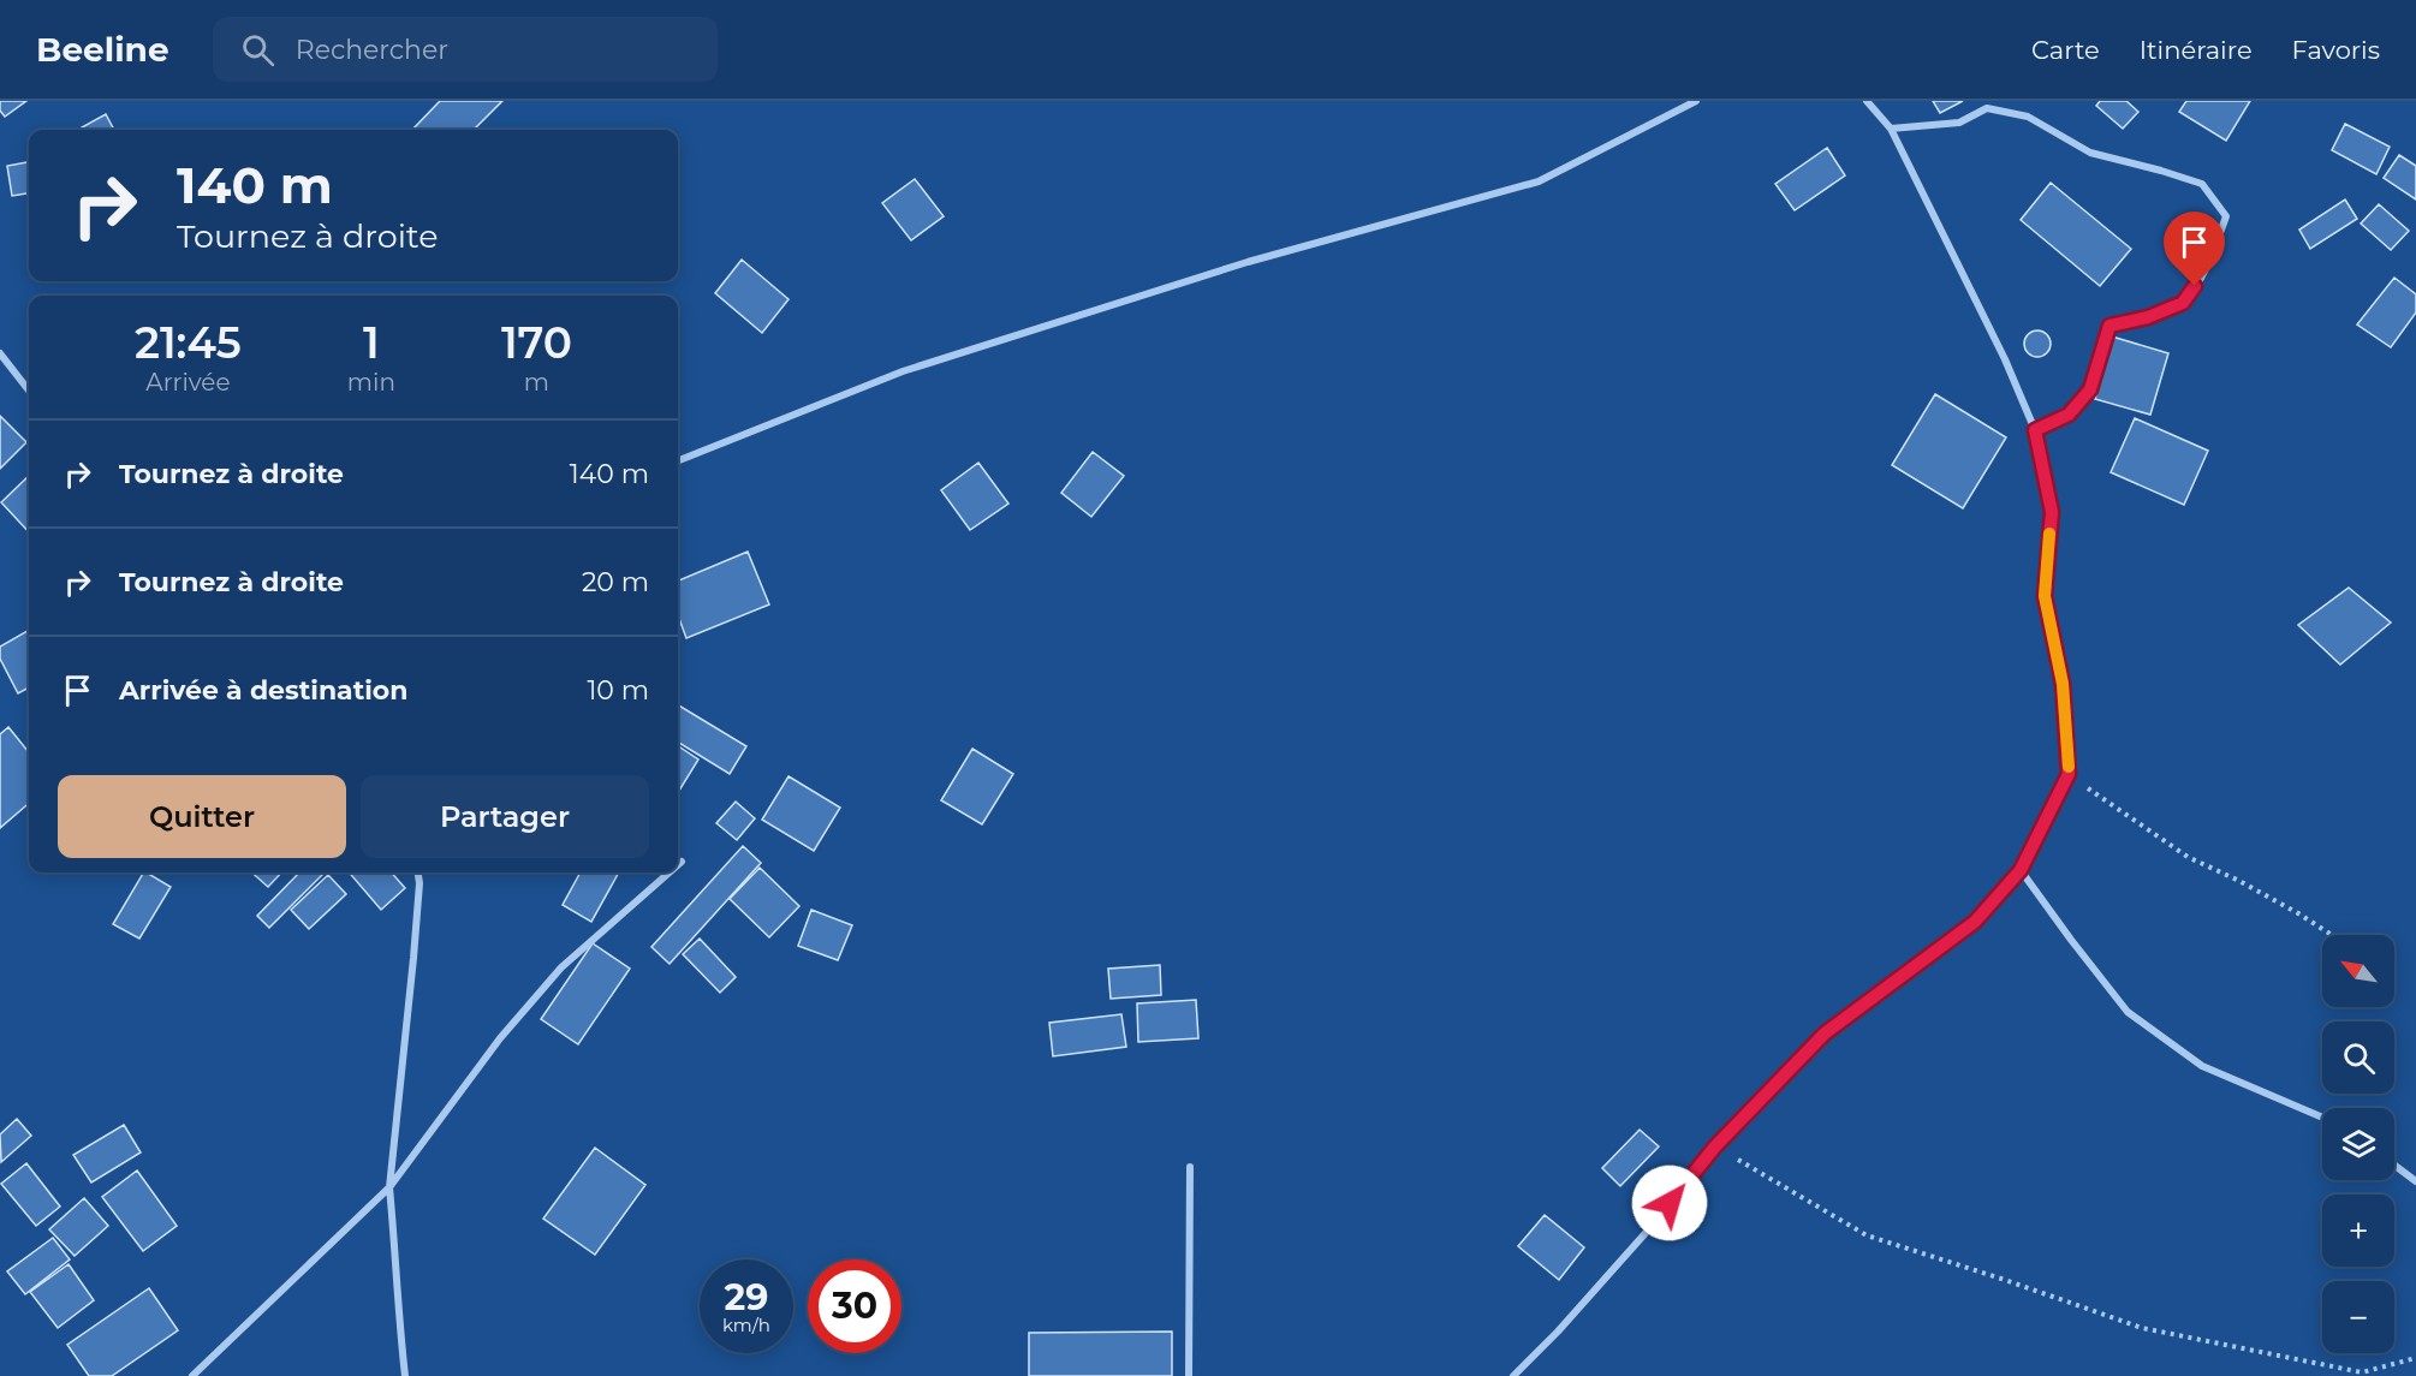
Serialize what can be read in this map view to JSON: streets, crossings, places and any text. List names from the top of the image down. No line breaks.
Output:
{"north":"top left","page":{"header":"Beeline","search":"Rechercher","nav":["Carte","Itinéraire","Favoris"],"turn":["140 m","Tournez à droite"],"eta":["21:45","Arrivée","1","min","170","m"],"list":[{"name":"Tournez à droite","value":"140 m"},{"name":"Tournez à droite","value":"20 m"},{"name":"Arrivée à destination","value":"10 m"}],"buttons":["Quitter","Partager"],"map_buttons":["+","−"],"speed":"29 km/h","limit":"30"}}
